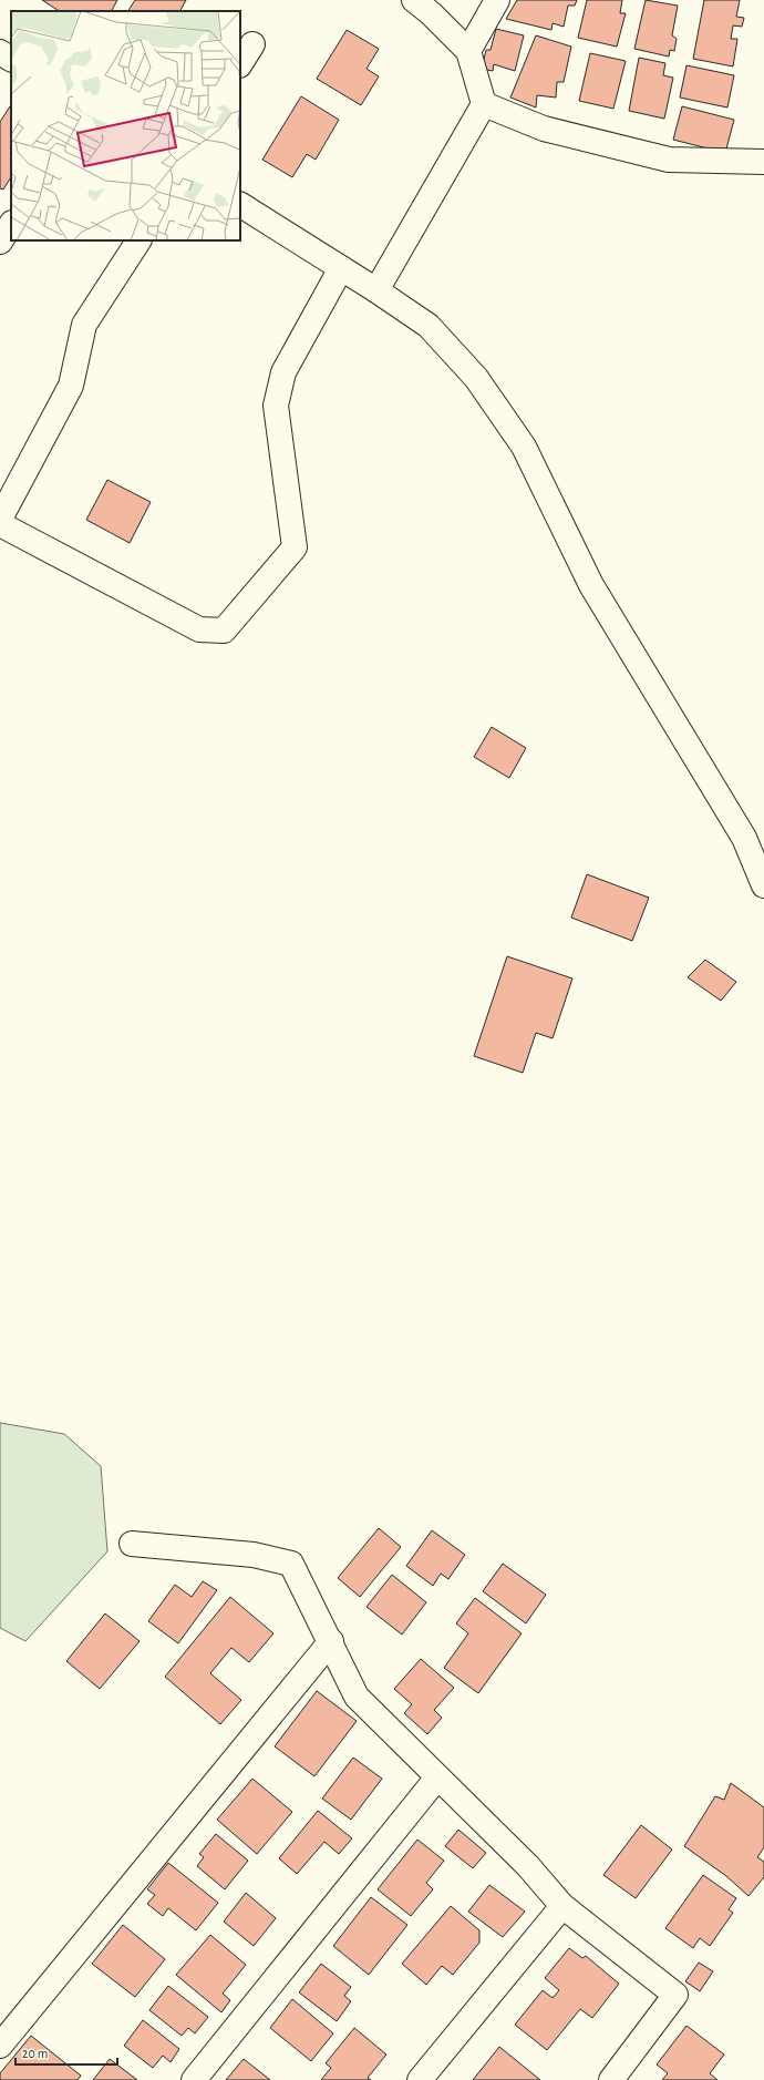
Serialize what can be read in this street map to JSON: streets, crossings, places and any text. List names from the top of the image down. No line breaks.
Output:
{"scale_bar":"20 m"}
